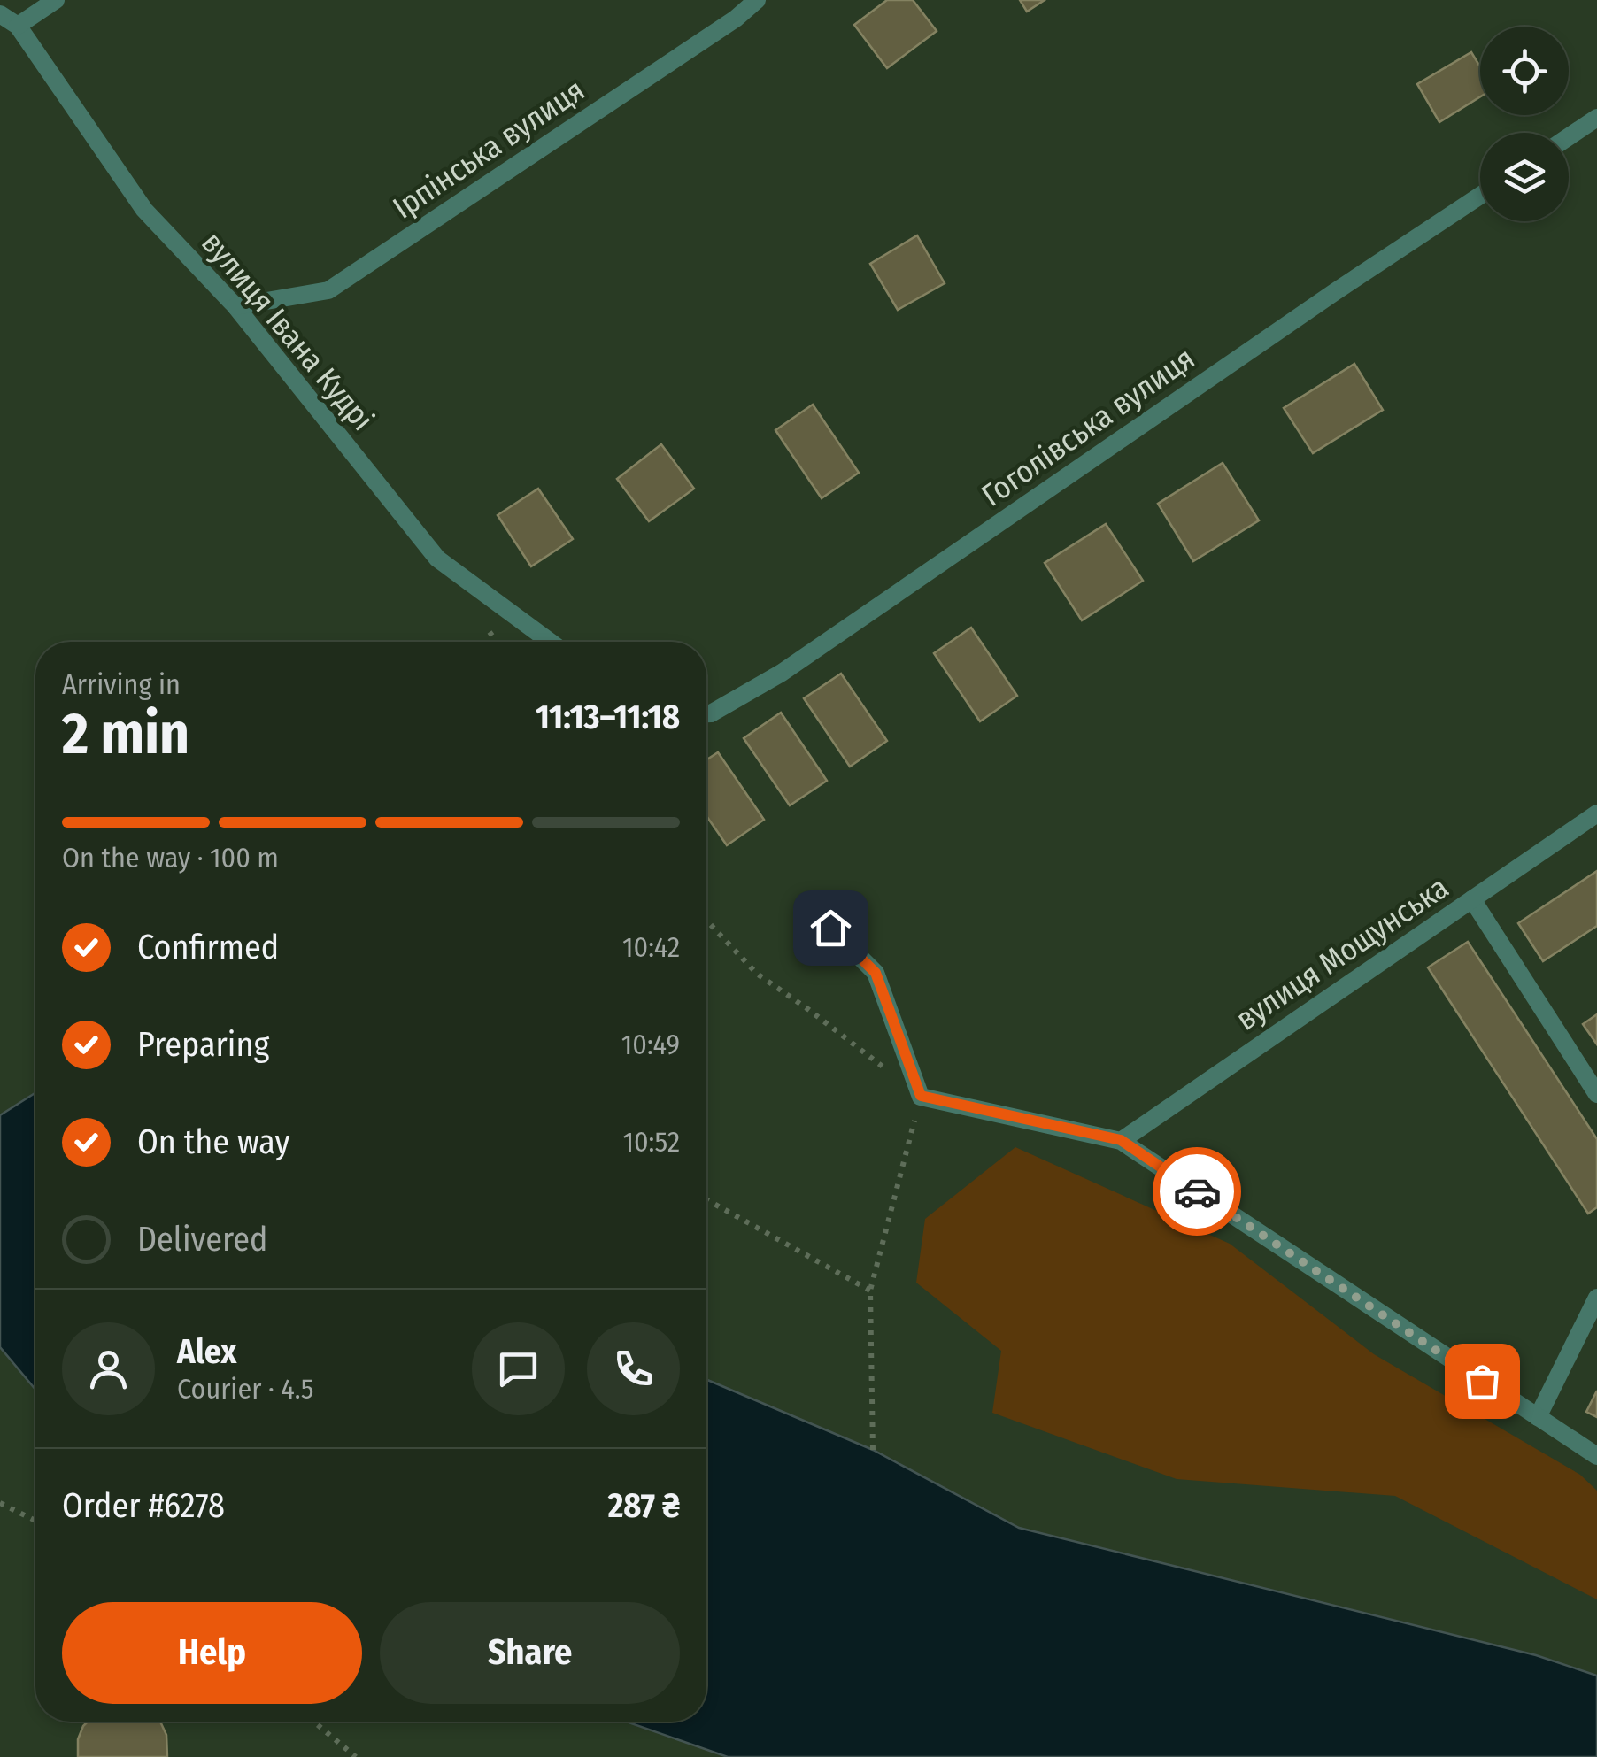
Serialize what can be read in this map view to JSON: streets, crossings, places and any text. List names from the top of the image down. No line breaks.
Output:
{"streets":{"street":["Ірпінська вулиця","вулиця Івана Кудрі","Гоголівська вулиця","вулиця Мощунська"]},"crossings":[["Ірпінська вулиця","вулиця Івана Кудрі"]],"page":{"heading":["2 min","Arriving in","11:13–11:18"],"panel":["Alex","Courier · 4.5","Order #6278","287 ₴"],"bar":"On the way · 100 m","list":[["Confirmed","10:42"],["Preparing","10:49"],["On the way","10:52"],"Delivered"],"buttons":["Help","Share"]}}
